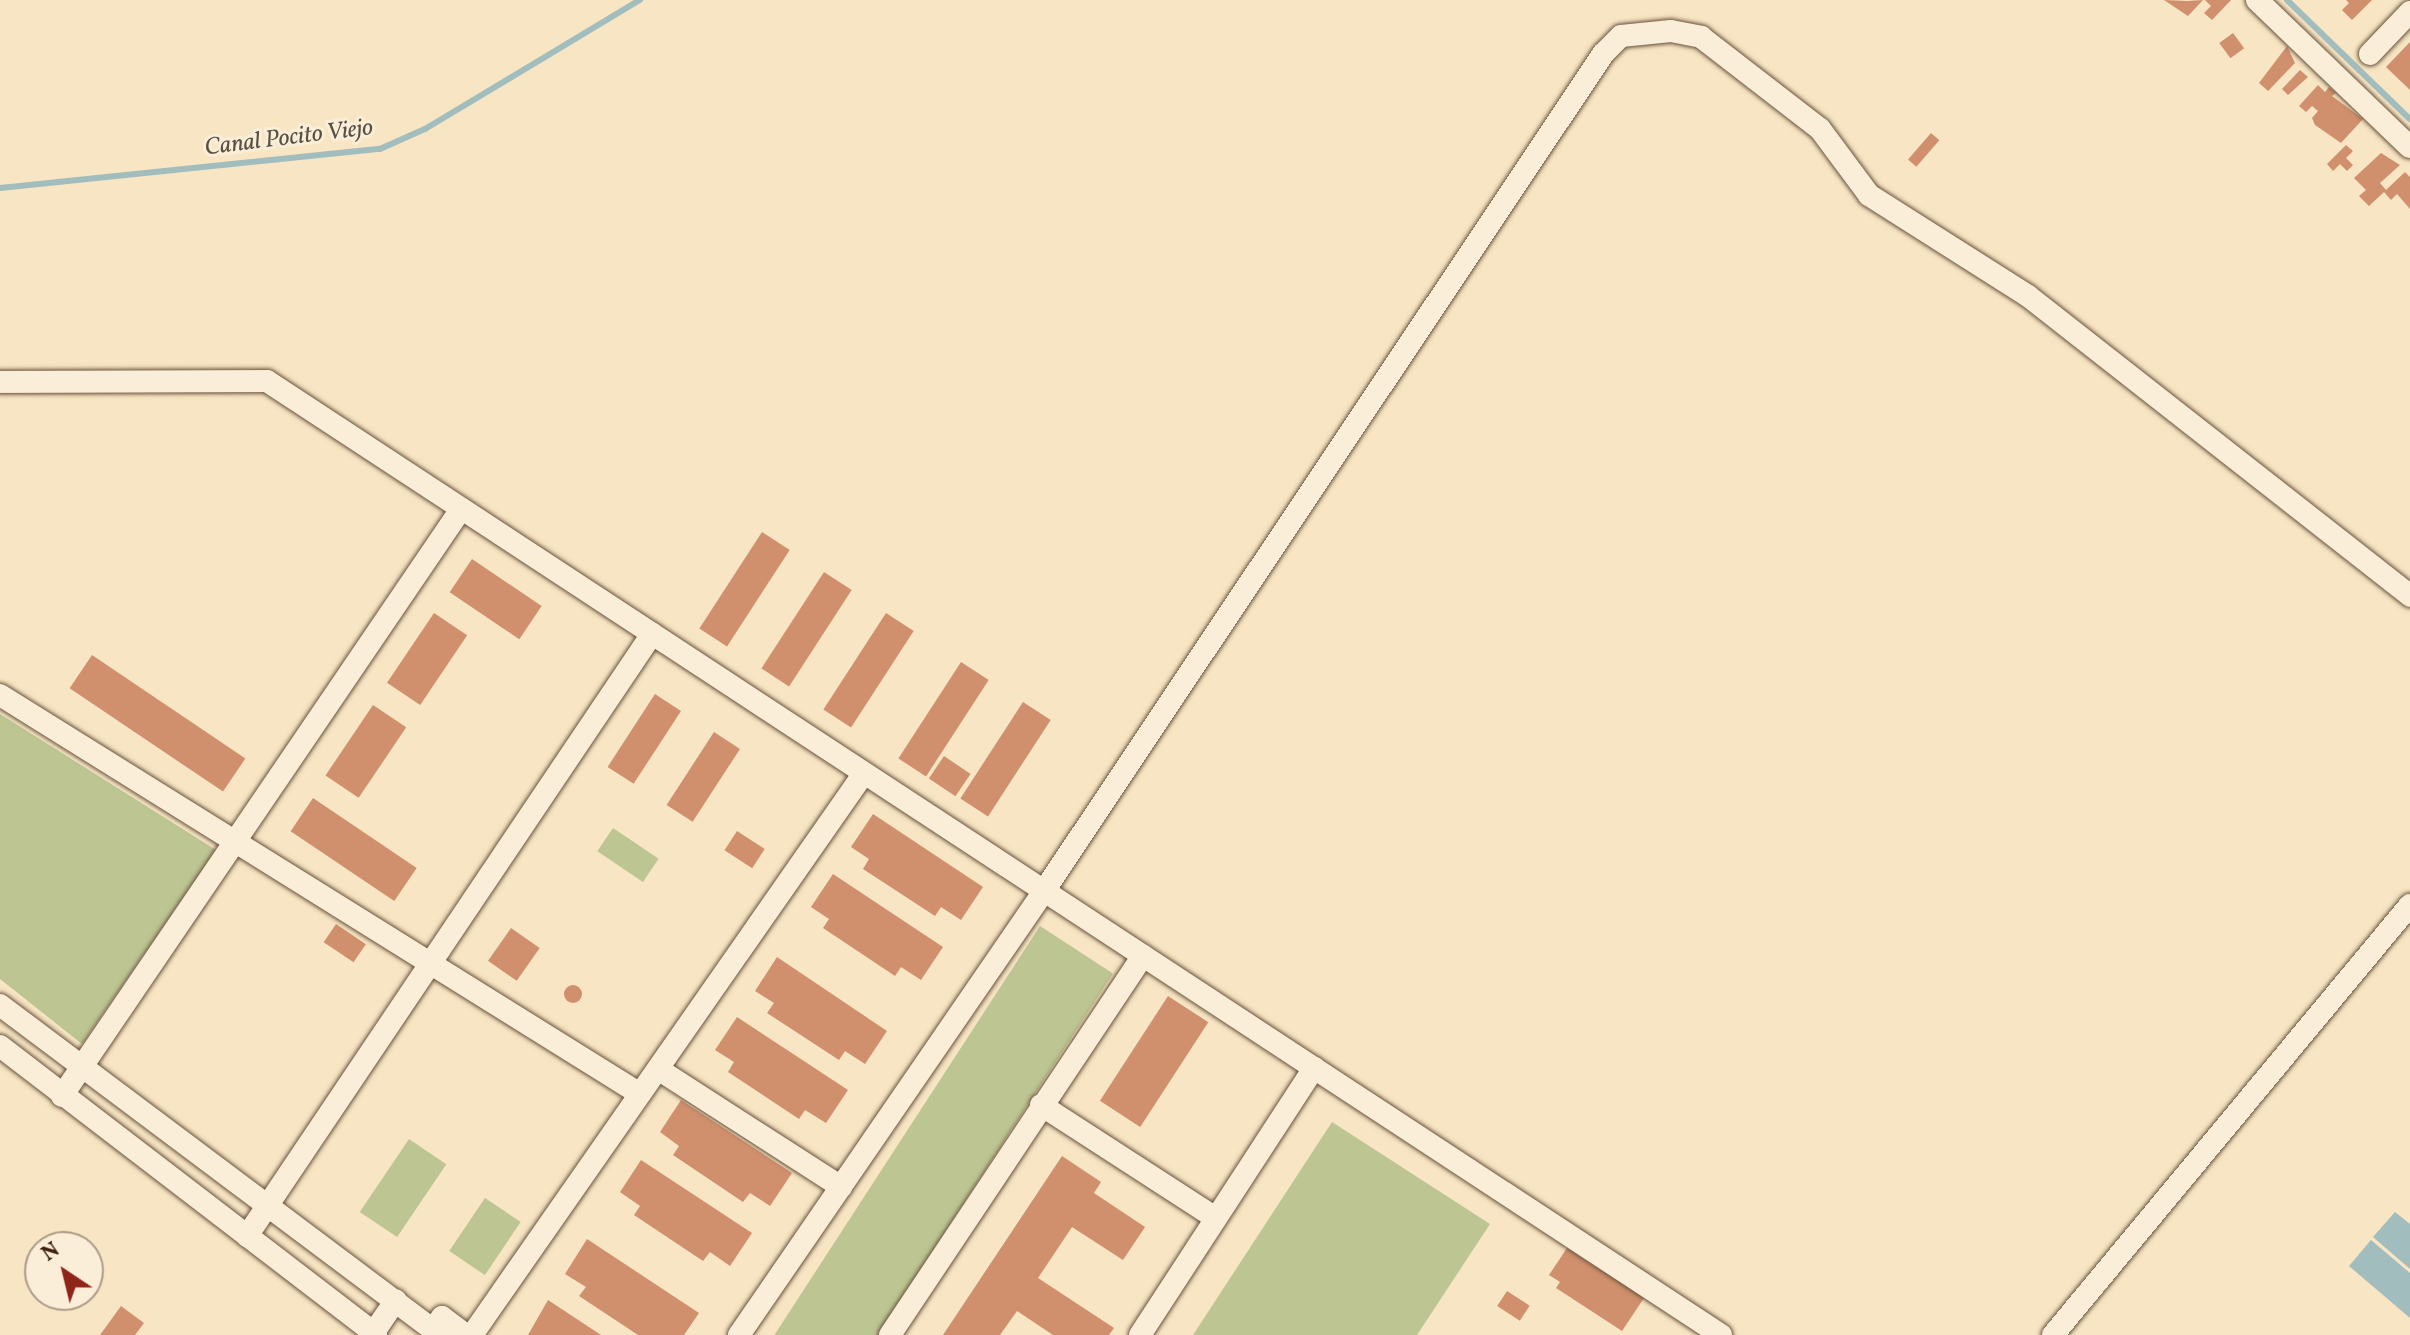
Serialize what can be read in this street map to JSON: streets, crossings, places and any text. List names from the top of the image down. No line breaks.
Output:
{"water":["Canal Pocito Viejo"],"north":"top left"}
